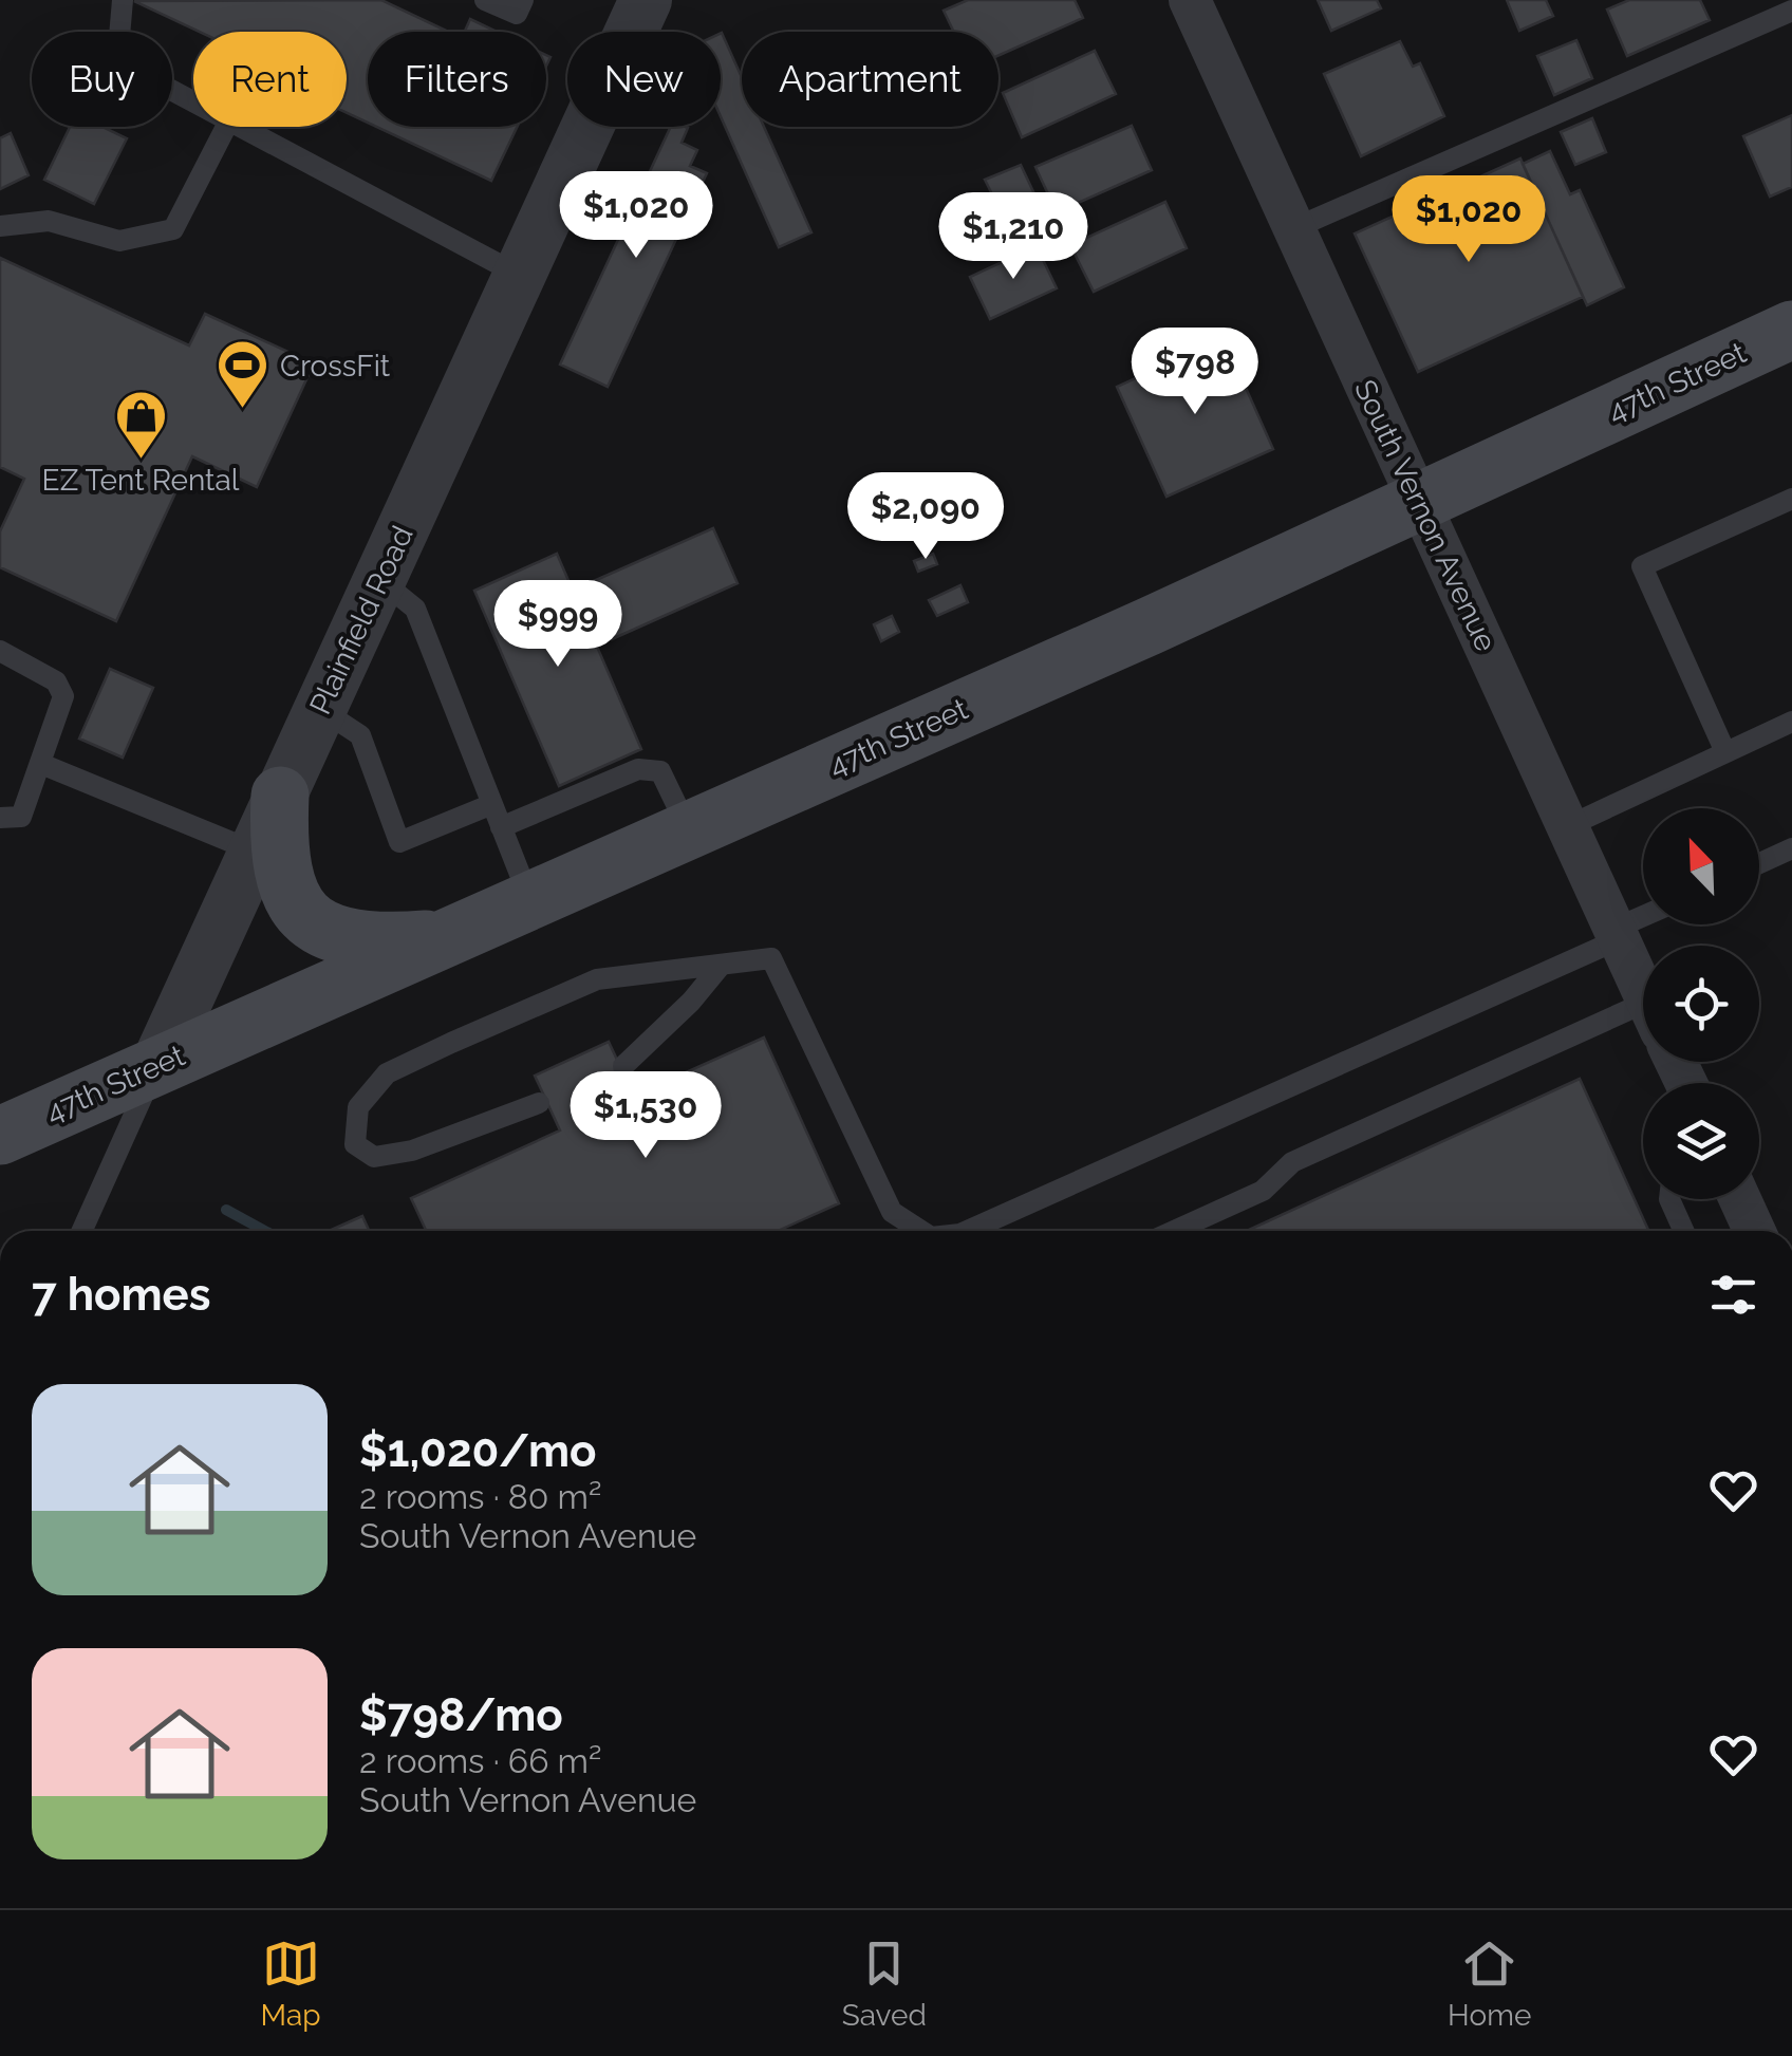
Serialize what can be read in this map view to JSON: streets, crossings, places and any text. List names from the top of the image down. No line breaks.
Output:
{"streets":{"main road":["47th Street"],"street":["South Vernon Avenue","Plainfield Road"]},"crossings":[["47th Street","South Vernon Avenue"],["47th Street","Plainfield Road"]],"places":{"sports":["CrossFit"],"shop":["EZ Tent Rental"]},"north":"top left","page":{"chip":["Buy","Rent","Filters","New","Apartment"],"price":["$1,020","$1,020","$1,210","$798","$2,090","$999","$1,530"],"heading":"7 homes","list":[{"name":"$1,020/mo","note":"2 rooms · 80 m² · South Vernon Avenue"},{"name":"$798/mo","note":"2 rooms · 66 m² · South Vernon Avenue"}],"tabs":["Map","Saved","Home"]}}
